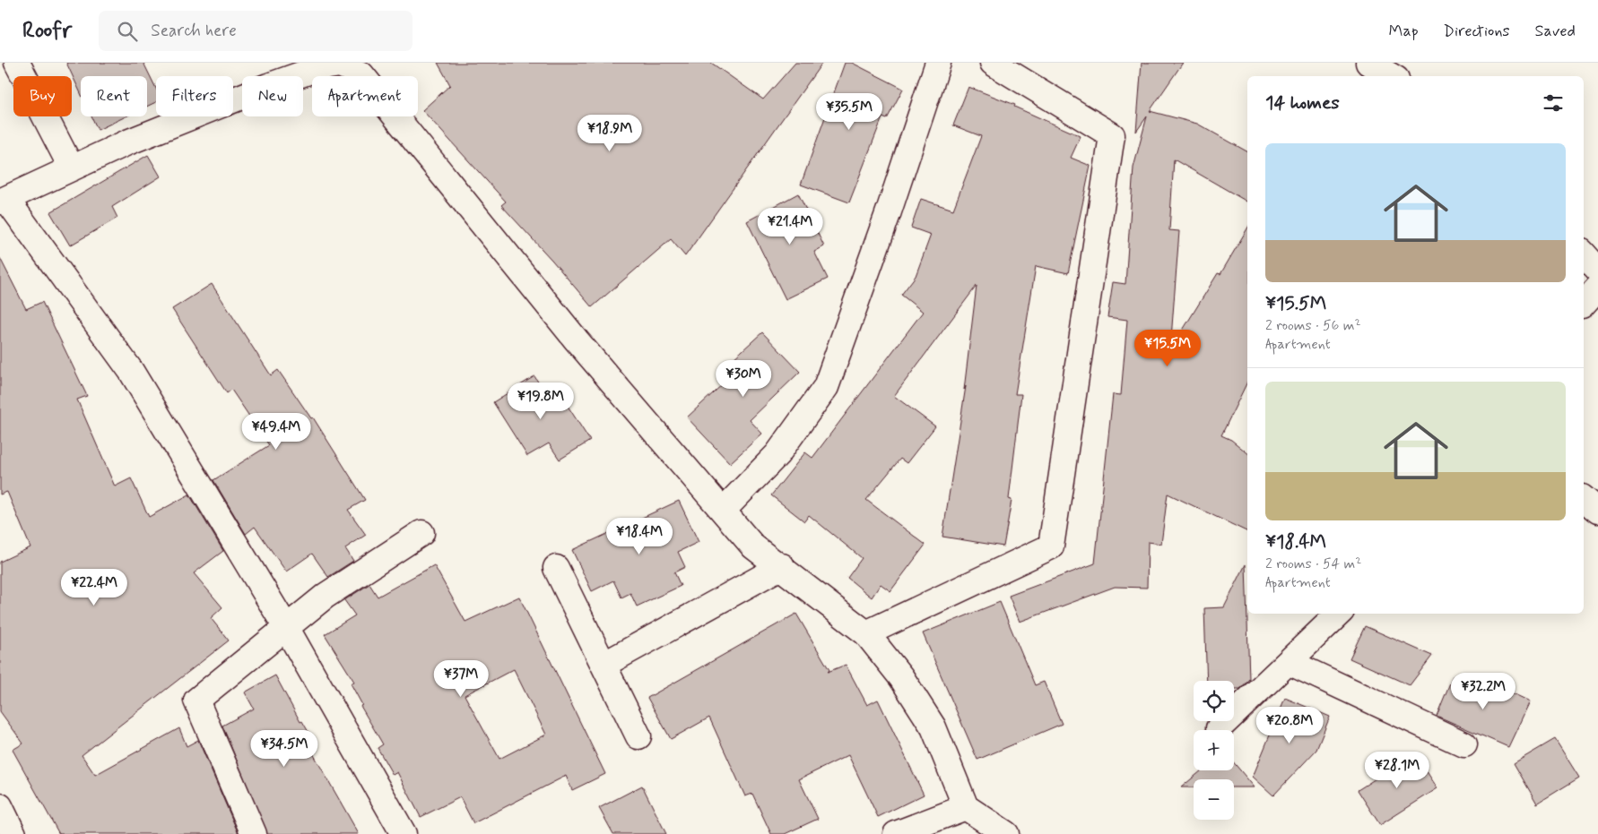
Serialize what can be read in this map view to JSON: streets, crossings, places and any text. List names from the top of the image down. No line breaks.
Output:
{"page":{"header":"Roofr","search":"Search here","nav":["Map","Directions","Saved"],"chip":["Buy","Rent","Filters","New","Apartment"],"heading":"14 homes","price":["¥35.5M","¥18.9M","¥21.4M","¥15.5M","¥30M","¥19.8M","¥49.4M","¥18.4M","¥22.4M","¥37M","¥32.2M","¥20.8M","¥34.5M","¥28.1M"],"list":[{"name":"¥15.5M","note":"2 rooms · 56 m² · Apartment"},{"name":"¥18.4M","note":"2 rooms · 54 m² · Apartment"}],"map_buttons":["+","−"]}}
